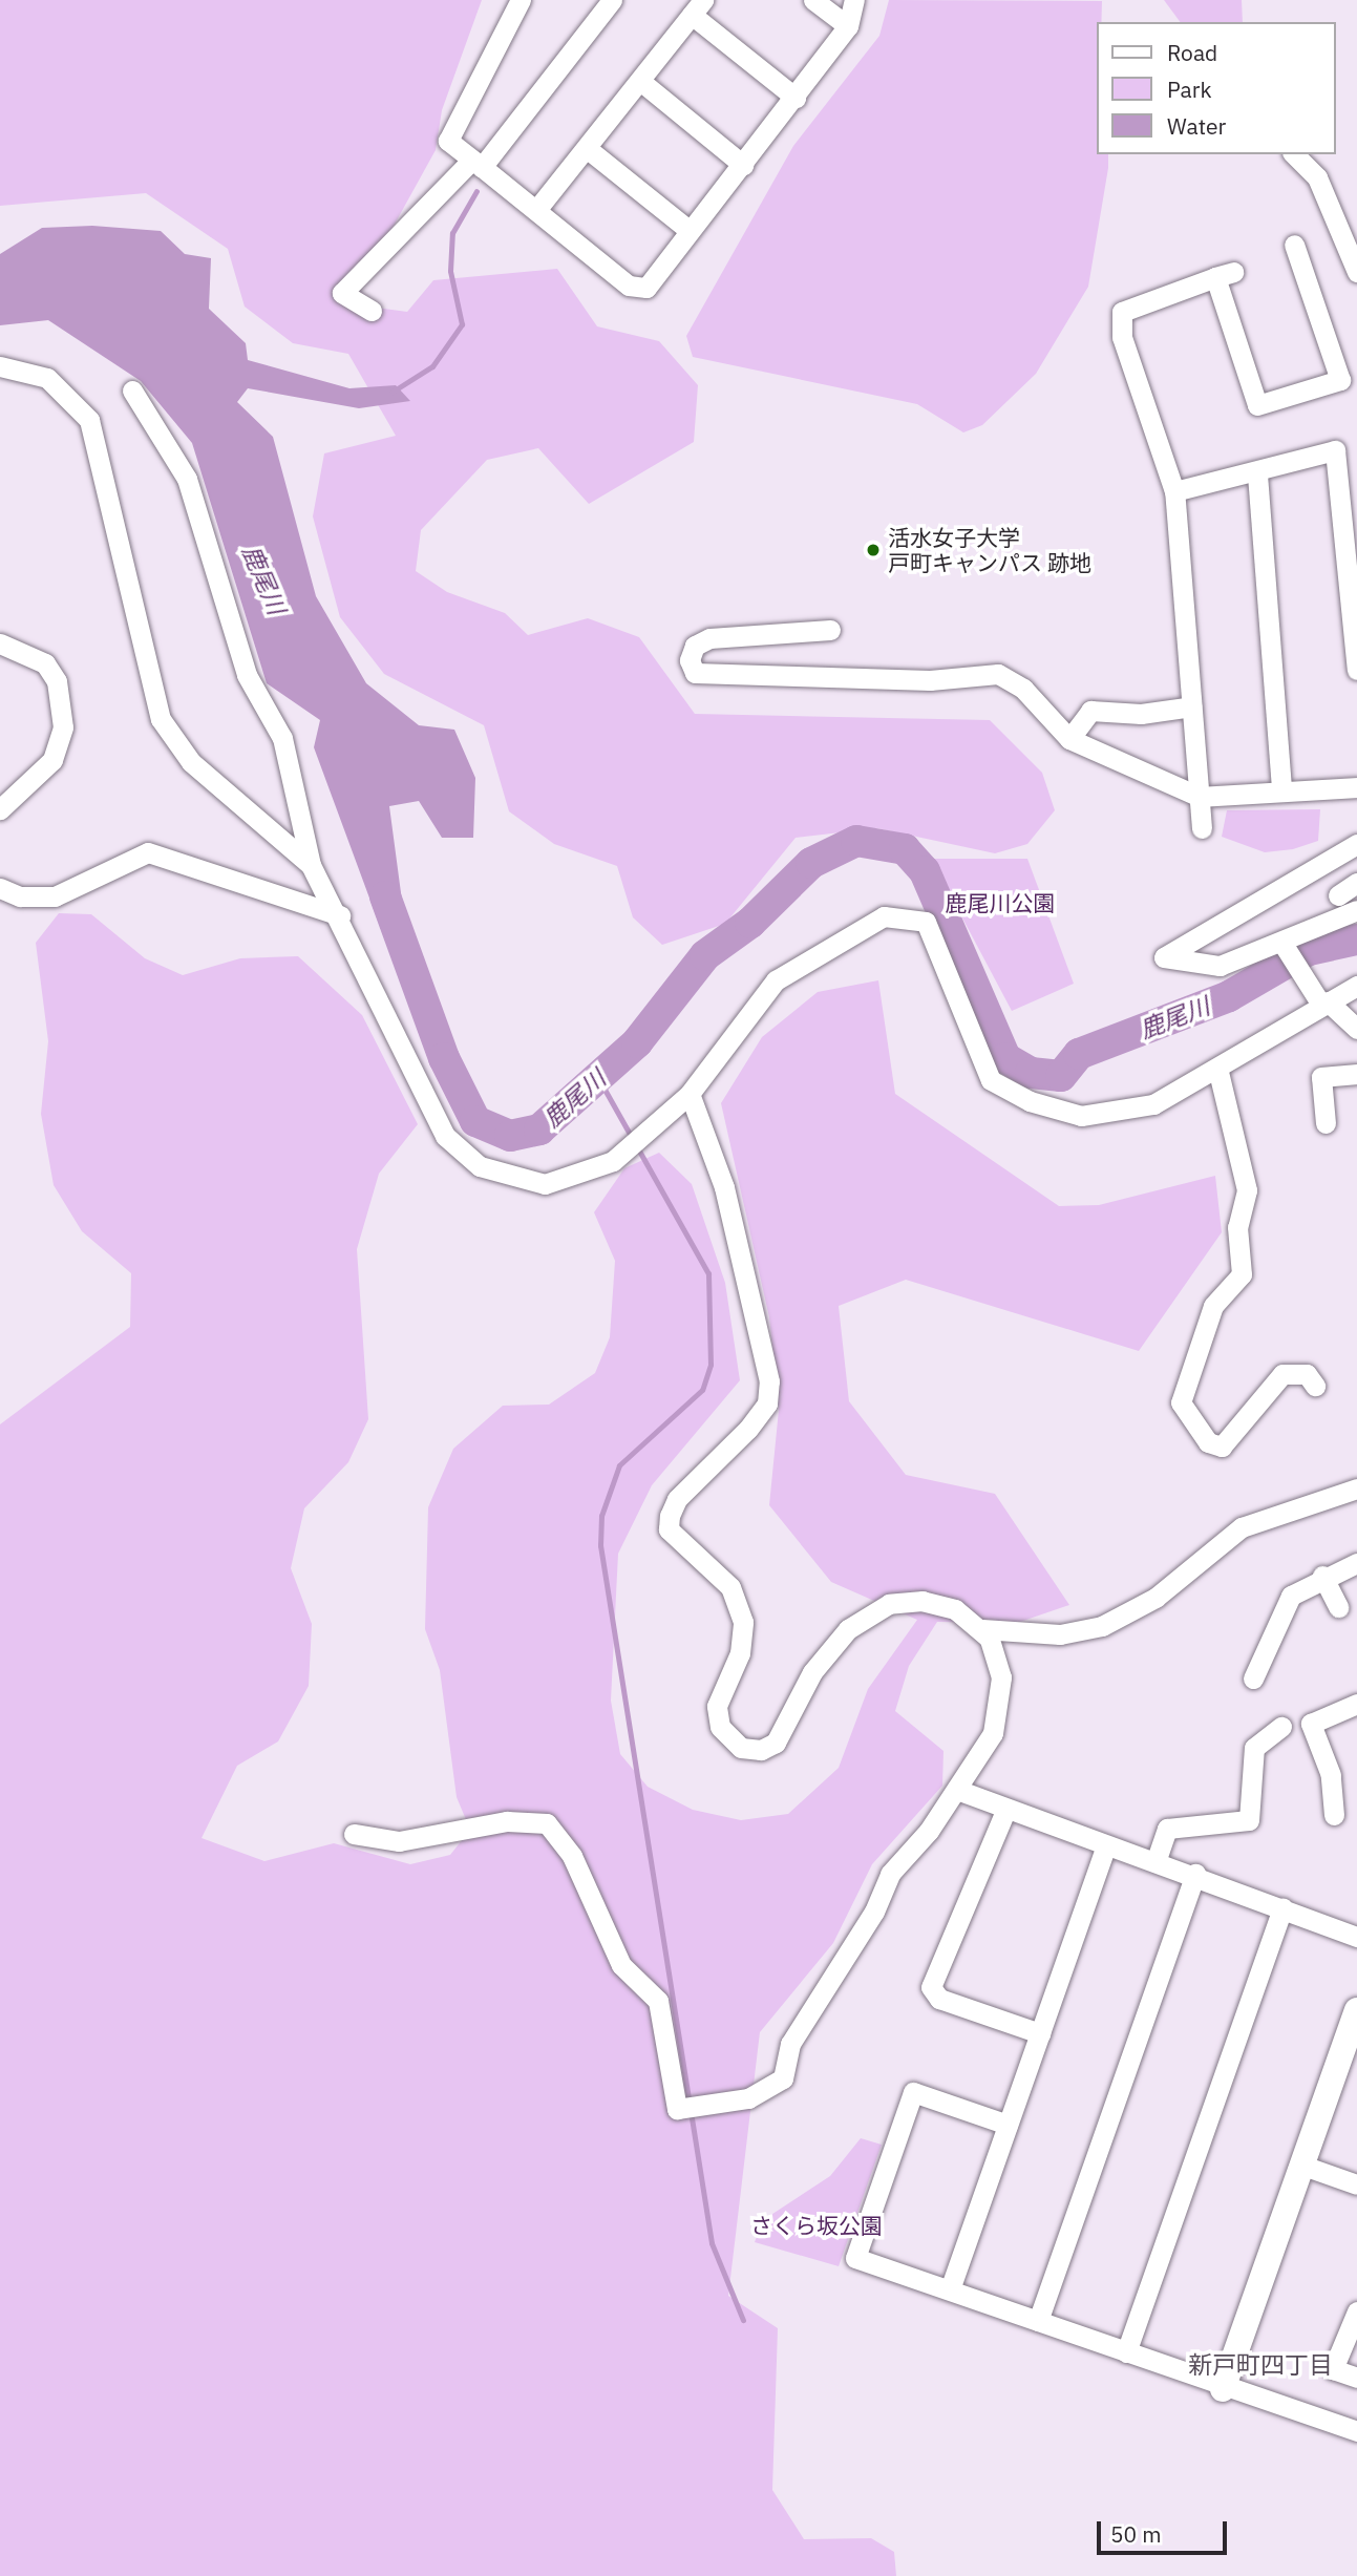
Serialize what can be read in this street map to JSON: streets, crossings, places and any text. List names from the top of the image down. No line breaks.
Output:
{"districts":["新戸町四丁目"],"water":["鹿尾川"],"parks":["鹿尾川公園","さくら坂公園"],"places":["活水女子大学 戸町キャンパス 跡地"],"legend":["Road","Park","Water"],"scale_bar":"50 m"}
